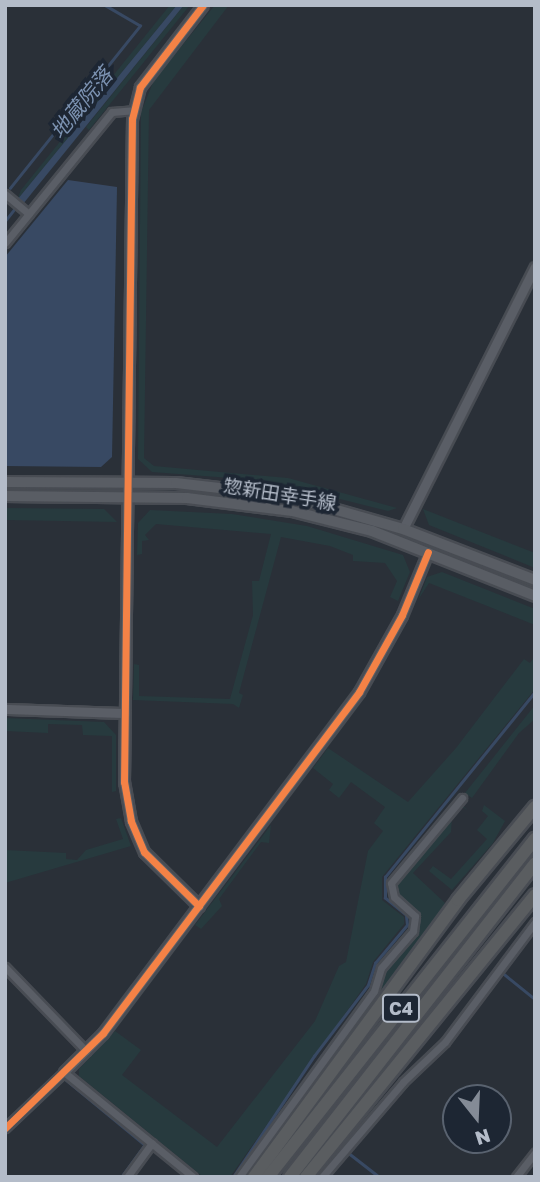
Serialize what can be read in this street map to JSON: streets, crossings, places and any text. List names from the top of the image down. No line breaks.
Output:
{"streets":{"highway":["C4"],"main road":["惣新田幸手線"]},"water":["地蔵院落"],"north":"bottom"}
